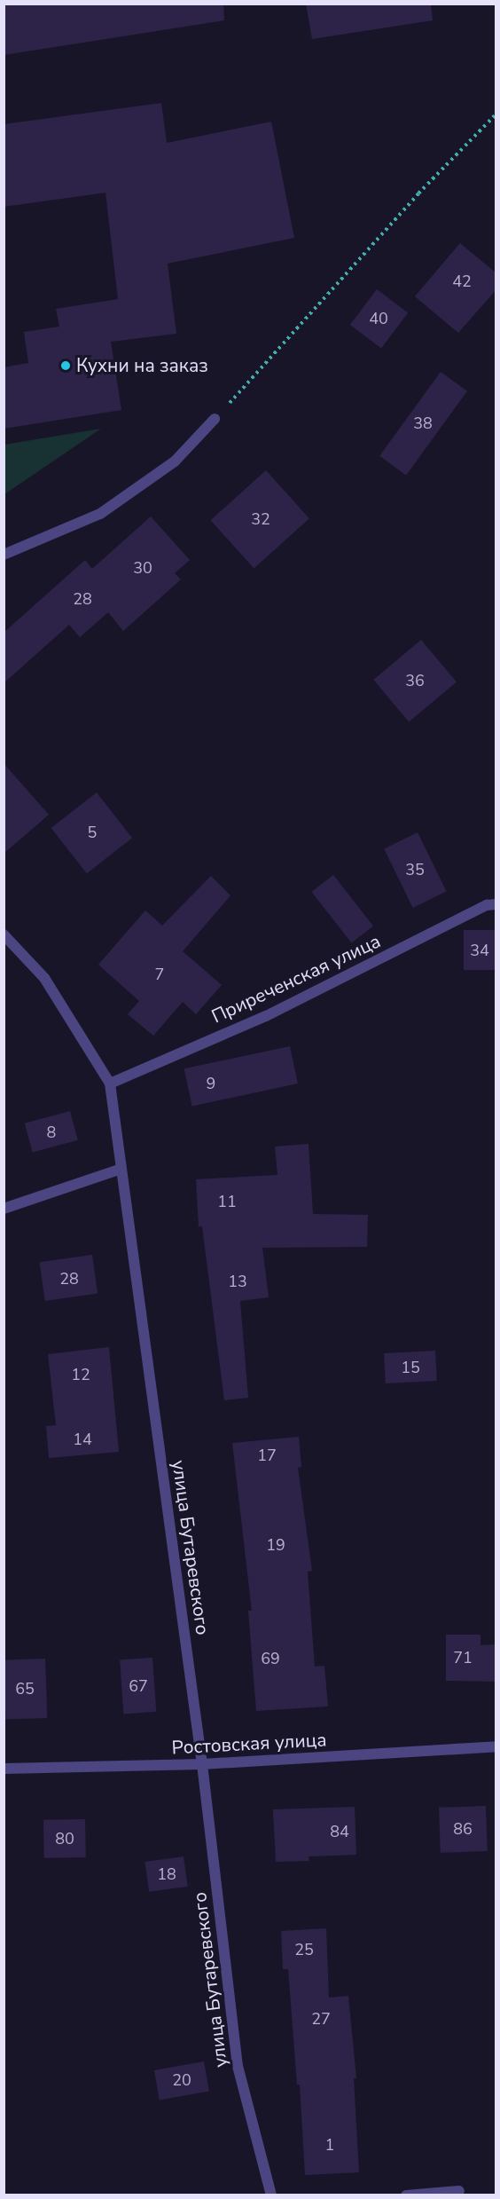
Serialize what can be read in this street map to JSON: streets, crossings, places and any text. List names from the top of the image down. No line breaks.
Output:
{"streets":{"street":["Приреченская улица","улица Бутаревского","Ростовская улица"]},"crossings":[["Приреченская улица","улица Бутаревского"],["улица Бутаревского","Ростовская улица"]],"places":["Кухни на заказ"],"house_numbers":["42","40","38","32","30","28","36","5","35","34","7","9","8","11","28","13","15","12","14","17","19","71","69","67","65","86","84","80","18","25","27","20","1"]}
